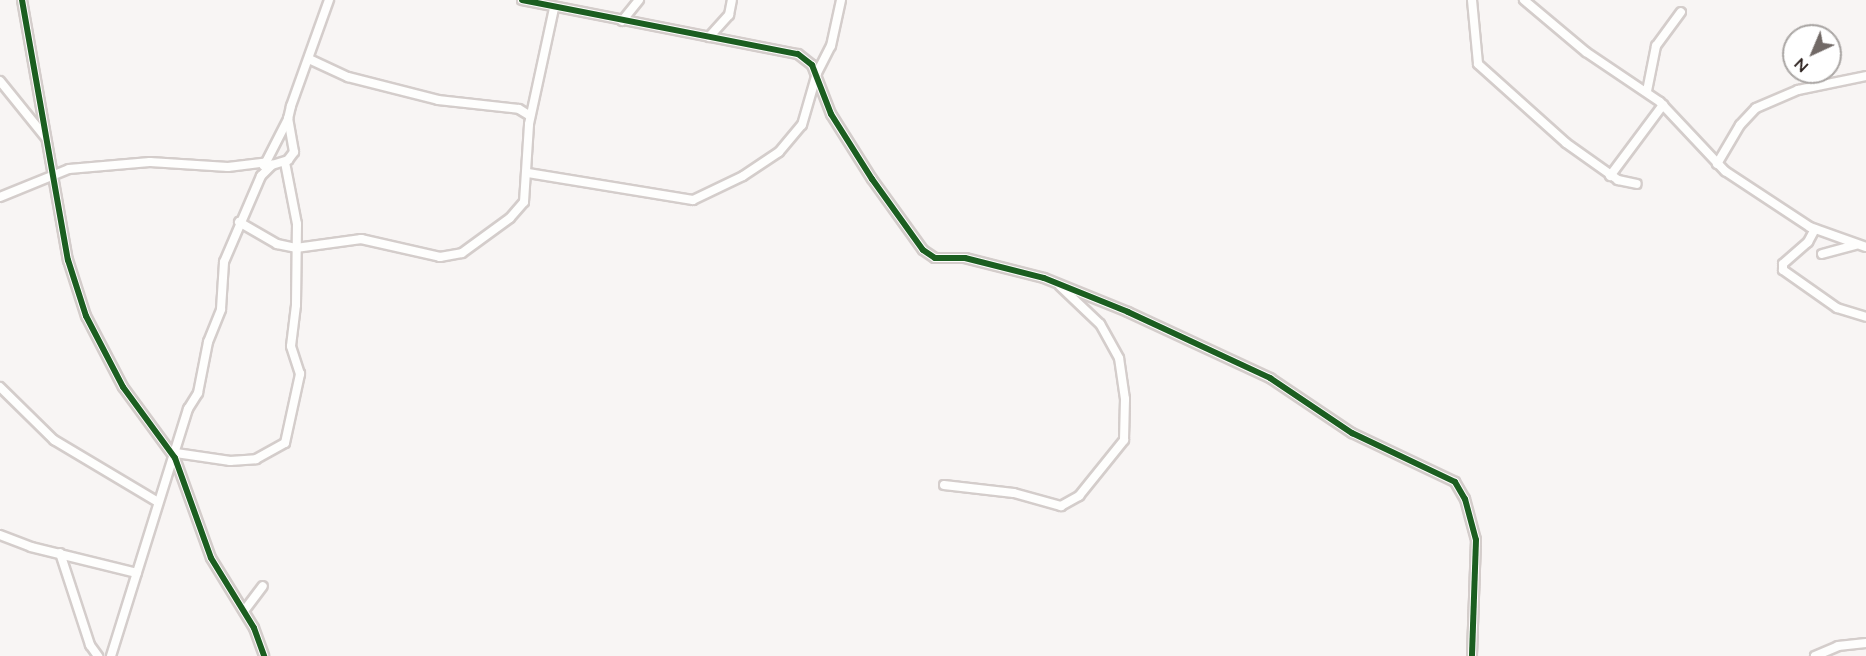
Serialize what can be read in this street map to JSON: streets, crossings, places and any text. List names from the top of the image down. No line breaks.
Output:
{"north":"bottom left"}
